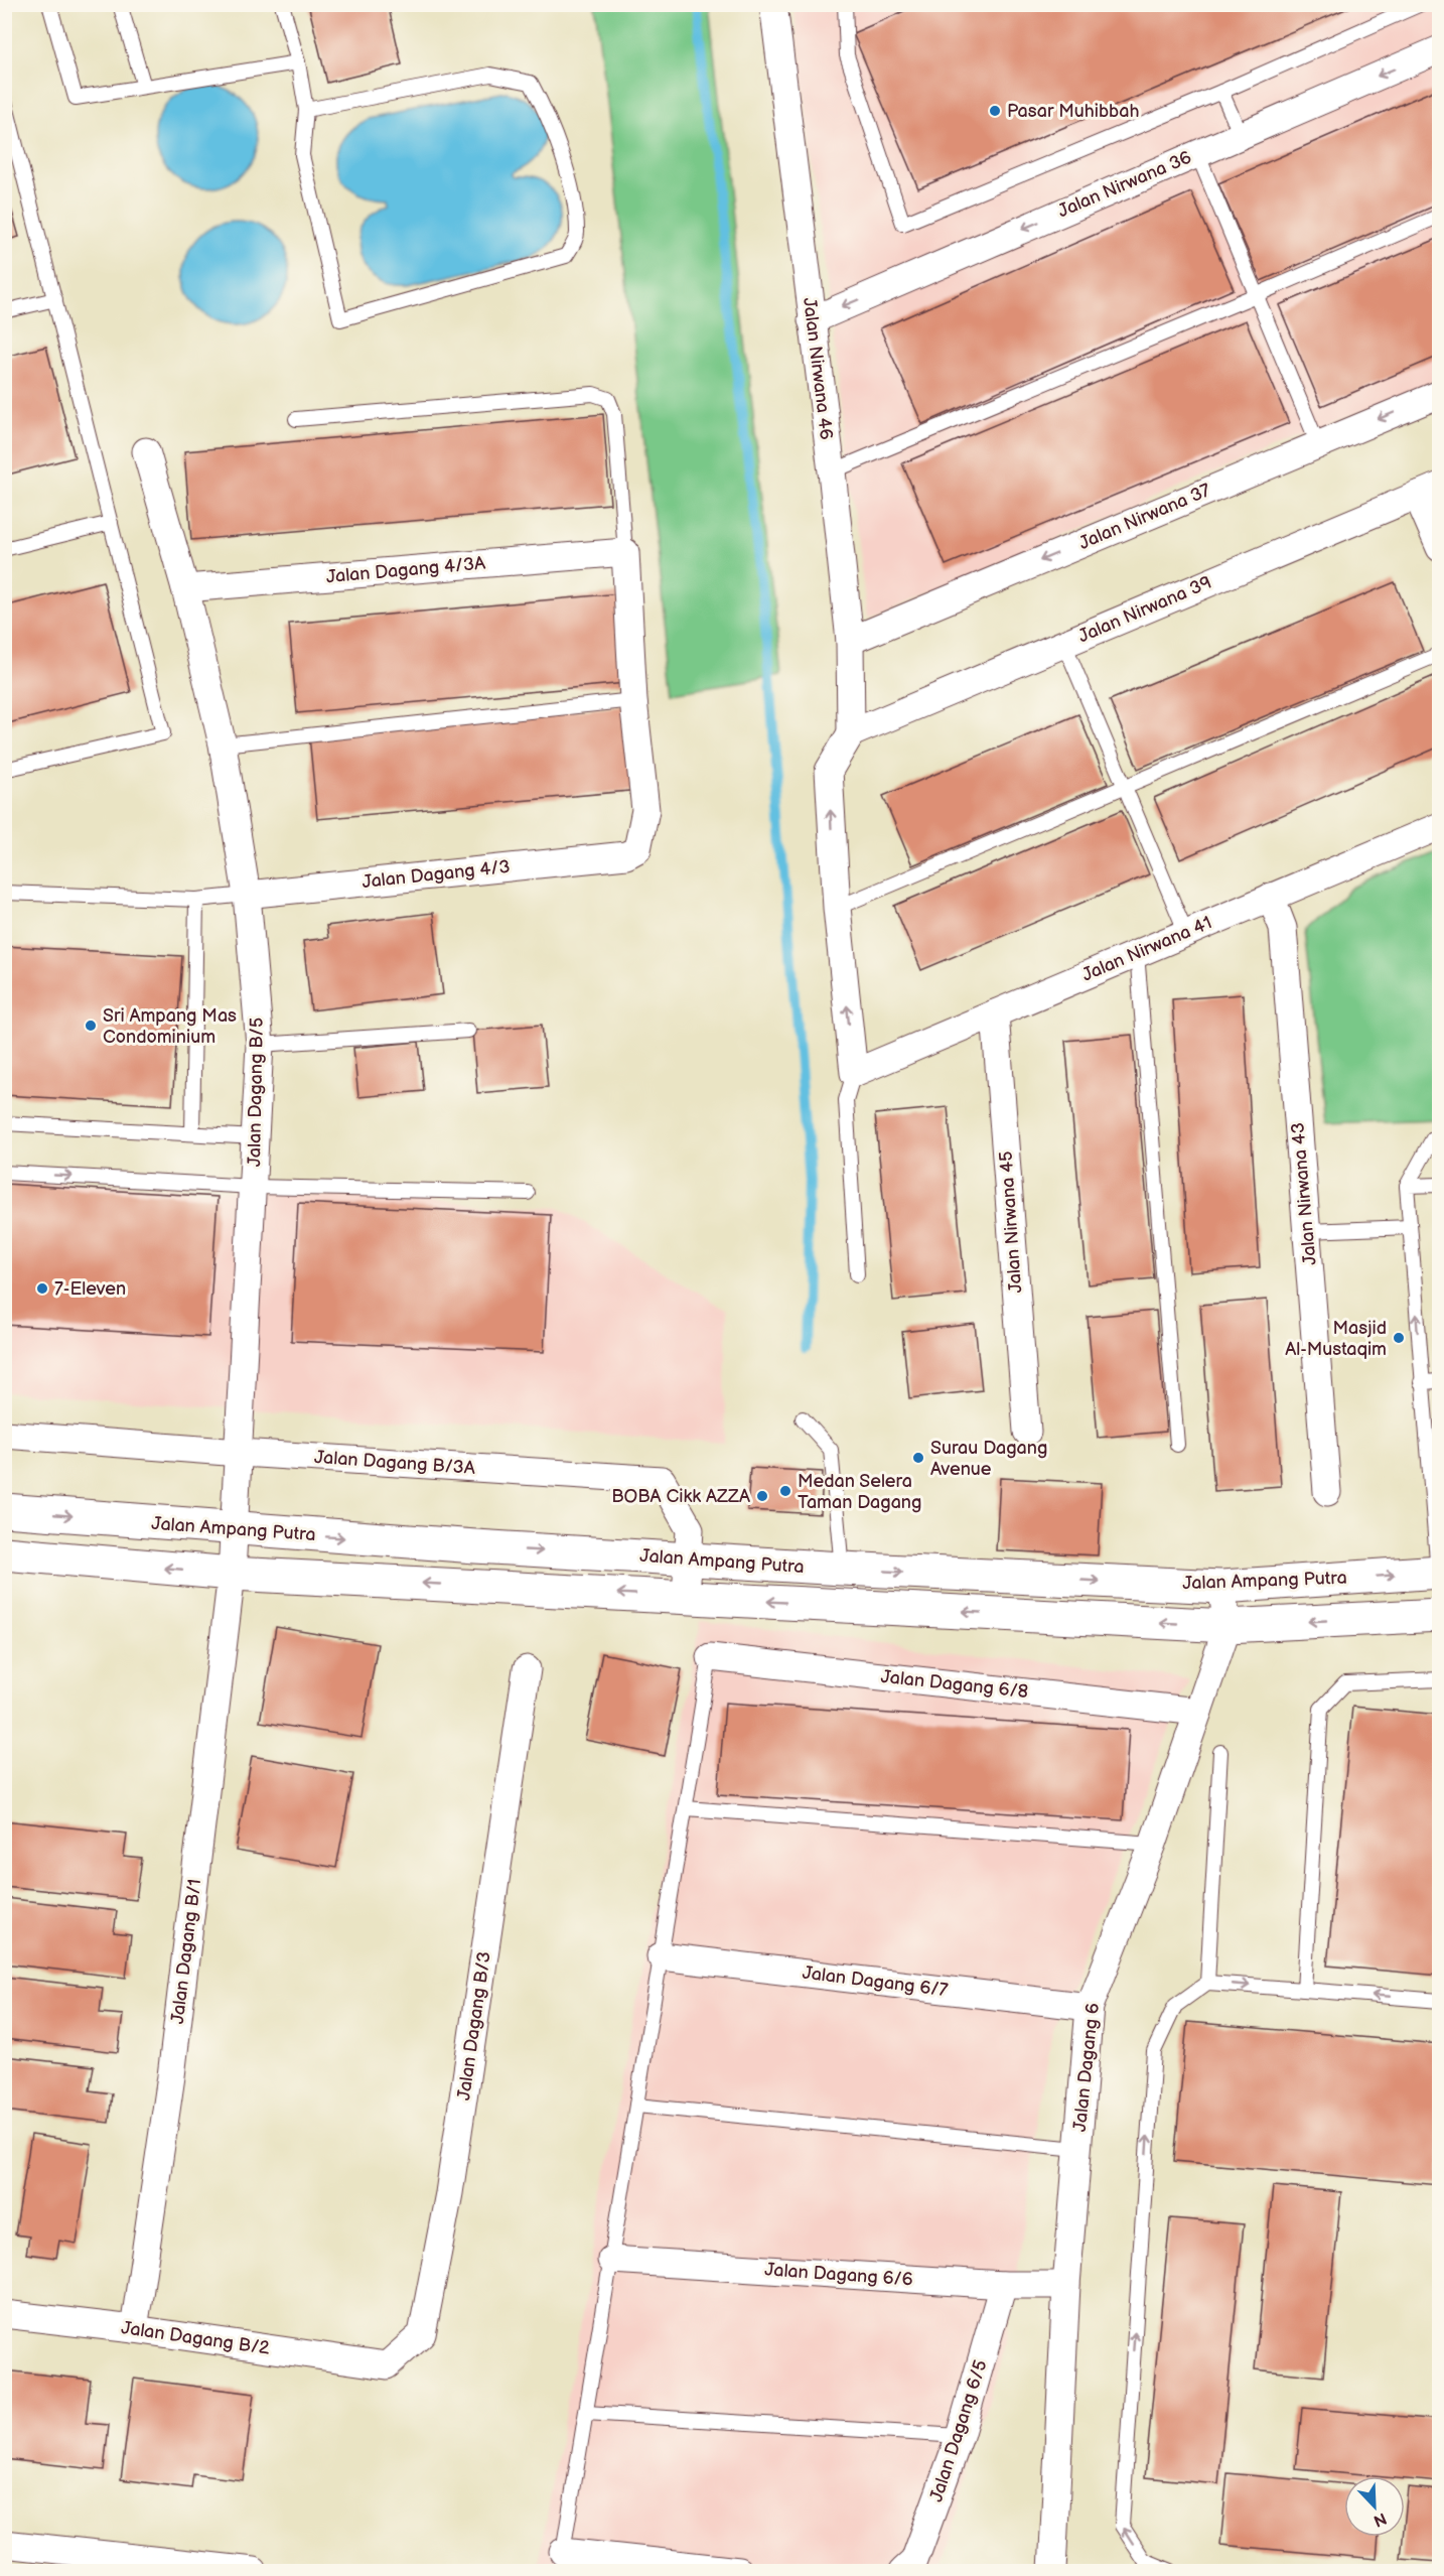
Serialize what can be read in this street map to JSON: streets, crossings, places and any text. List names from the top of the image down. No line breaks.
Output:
{"streets":{"street":["Jalan Nirwana 36","Jalan Nirwana 46","Jalan Nirwana 37","Jalan Dagang 4/3A","Jalan Nirwana 39","Jalan Dagang 4/3","Jalan Nirwana 41","Jalan Dagang B/5","Jalan Nirwana 43","Jalan Nirwana 45","Jalan Dagang B/3A","Jalan Ampang Putra","Jalan Dagang 6/8","Jalan Dagang B/1","Jalan Dagang 6/7","Jalan Dagang B/3","Jalan Dagang 6","Jalan Dagang 6/6","Jalan Dagang B/2","Jalan Dagang 6/5"]},"crossings":[["Jalan Nirwana 36","Jalan Nirwana 46"],["Jalan Nirwana 46","Jalan Nirwana 37"],["Jalan Nirwana 46","Jalan Nirwana 39"],["Jalan Dagang 4/3A","Jalan Dagang B/5"],["Jalan Dagang 4/3","Jalan Dagang B/5"],["Jalan Nirwana 41","Jalan Nirwana 43"],["Jalan Nirwana 41","Jalan Nirwana 45"],["Jalan Dagang B/5","Jalan Dagang B/3A"],["Jalan Dagang B/5","Jalan Ampang Putra"],["Jalan Dagang B/5","Jalan Dagang B/1"],["Jalan Dagang B/3A","Jalan Ampang Putra"],["Jalan Ampang Putra","Jalan Dagang B/1"],["Jalan Ampang Putra","Jalan Dagang 6"],["Jalan Dagang 6/8","Jalan Dagang 6"],["Jalan Dagang B/1","Jalan Dagang B/2"],["Jalan Dagang 6/7","Jalan Dagang 6"],["Jalan Dagang B/3","Jalan Dagang B/2"],["Jalan Dagang 6","Jalan Dagang 6/6"],["Jalan Dagang 6/6","Jalan Dagang 6/5"]],"one_way":["Jalan Nirwana 36","Jalan Nirwana 37"],"places":["Pasar Muhibbah","Sri Ampang Mas Condominium","7-Eleven","Masjid Al-Mustaqim","Surau Dagang Avenue","Medan Selera Taman Dagang","BOBA Cikk AZZA"],"north":"bottom right"}
